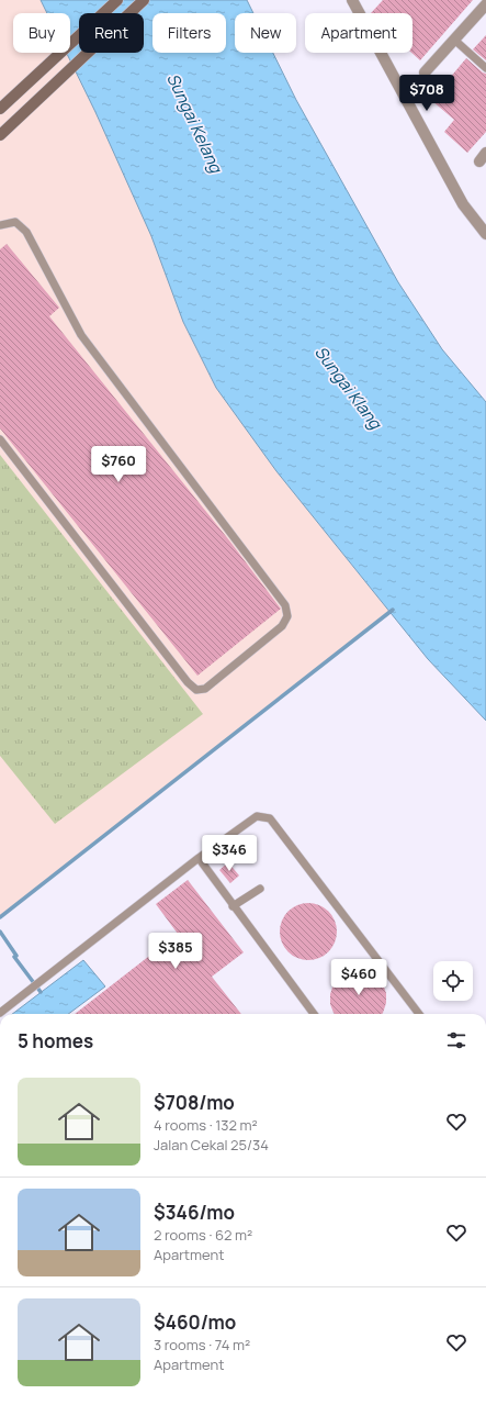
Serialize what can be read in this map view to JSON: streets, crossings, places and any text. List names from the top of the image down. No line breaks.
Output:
{"water":["Sungai Kelang","Sungai Klang"],"page":{"chip":["Buy","Rent","Filters","New","Apartment"],"price":["$708","$760","$346","$385","$460"],"heading":"5 homes","list":[{"name":"$708/mo","note":"4 rooms · 132 m² · Jalan Cekal 25/34"},{"name":"$346/mo","note":"2 rooms · 62 m² · Apartment"},{"name":"$460/mo","note":"3 rooms · 74 m² · Apartment"}]}}
